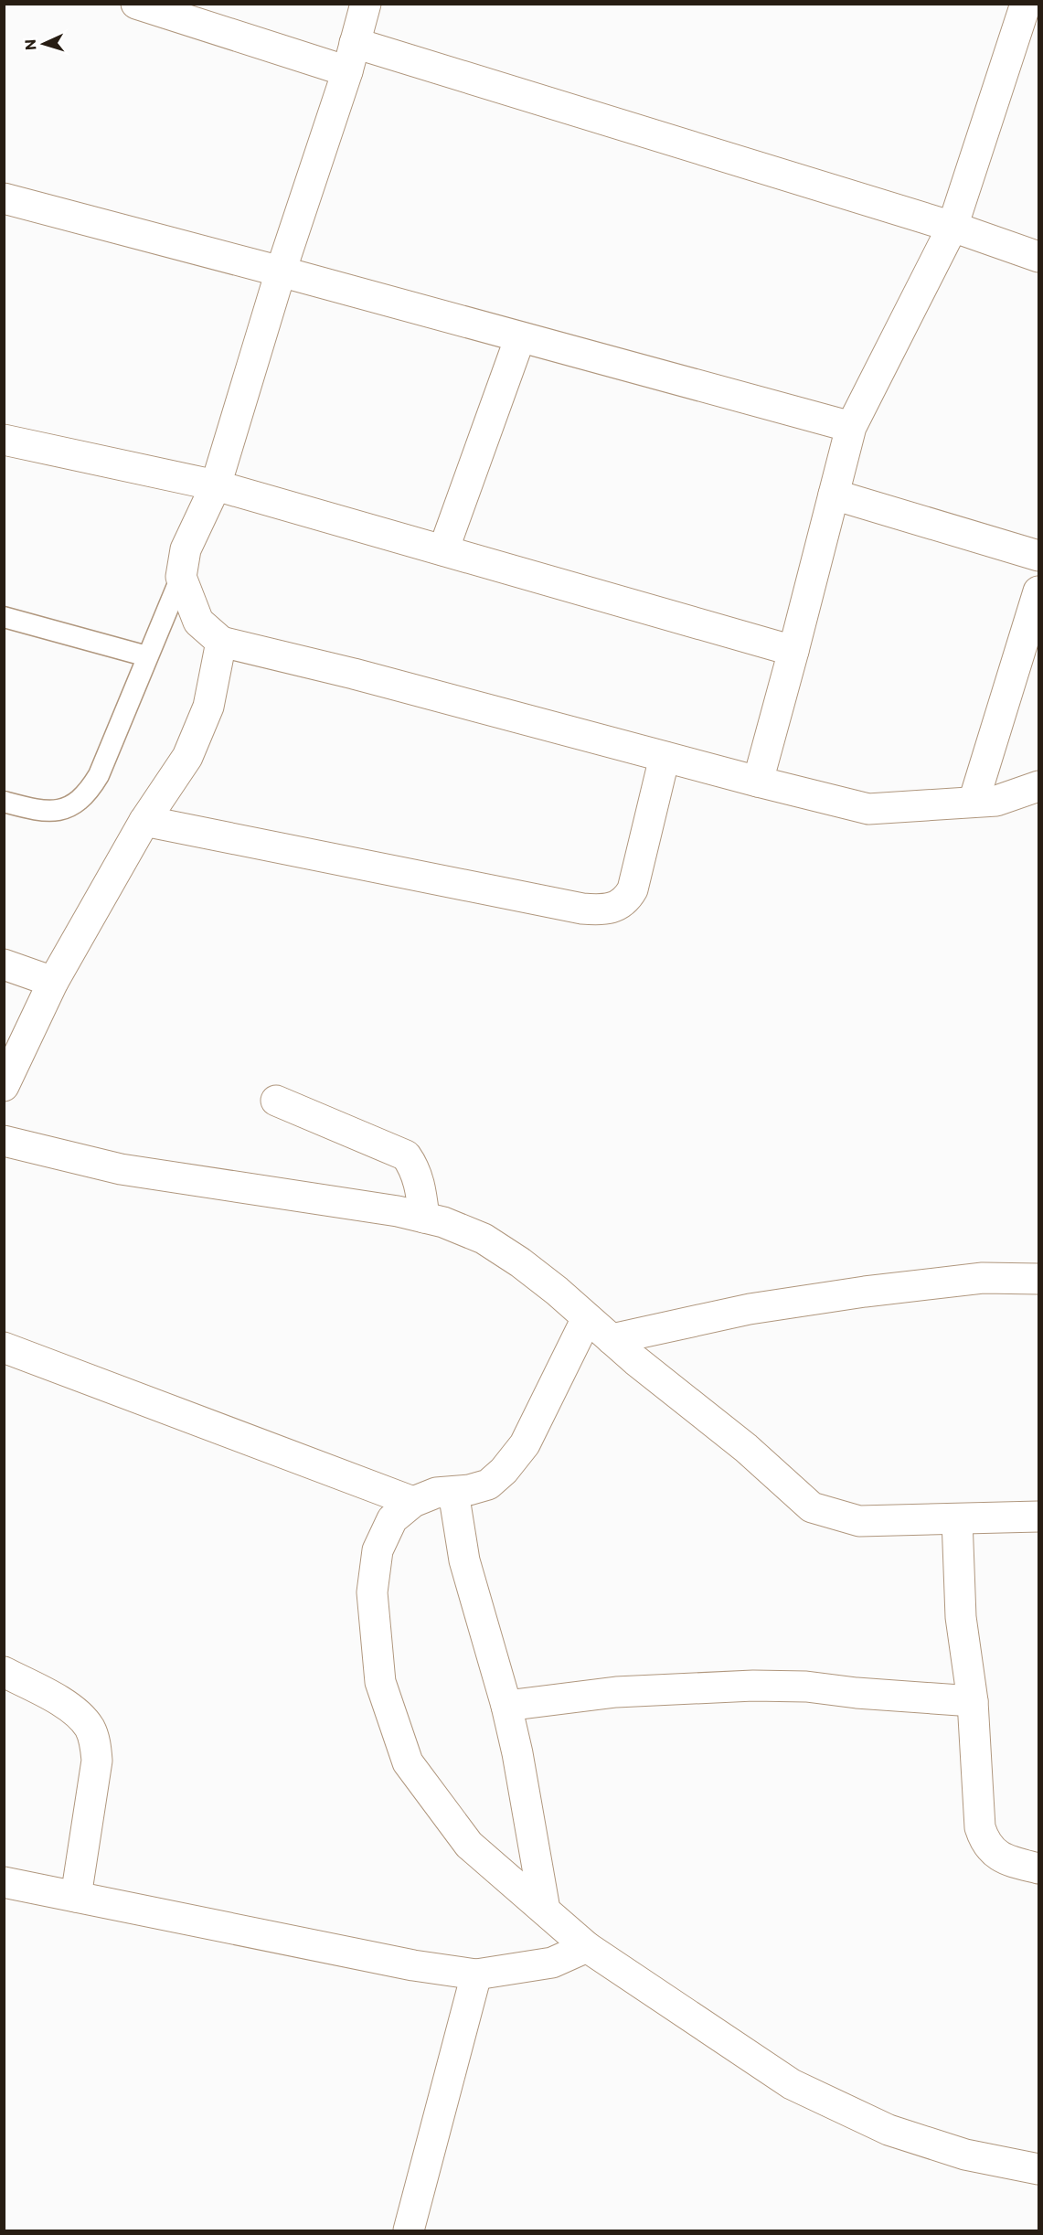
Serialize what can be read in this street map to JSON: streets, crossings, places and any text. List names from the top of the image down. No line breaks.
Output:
{"north":"left"}
